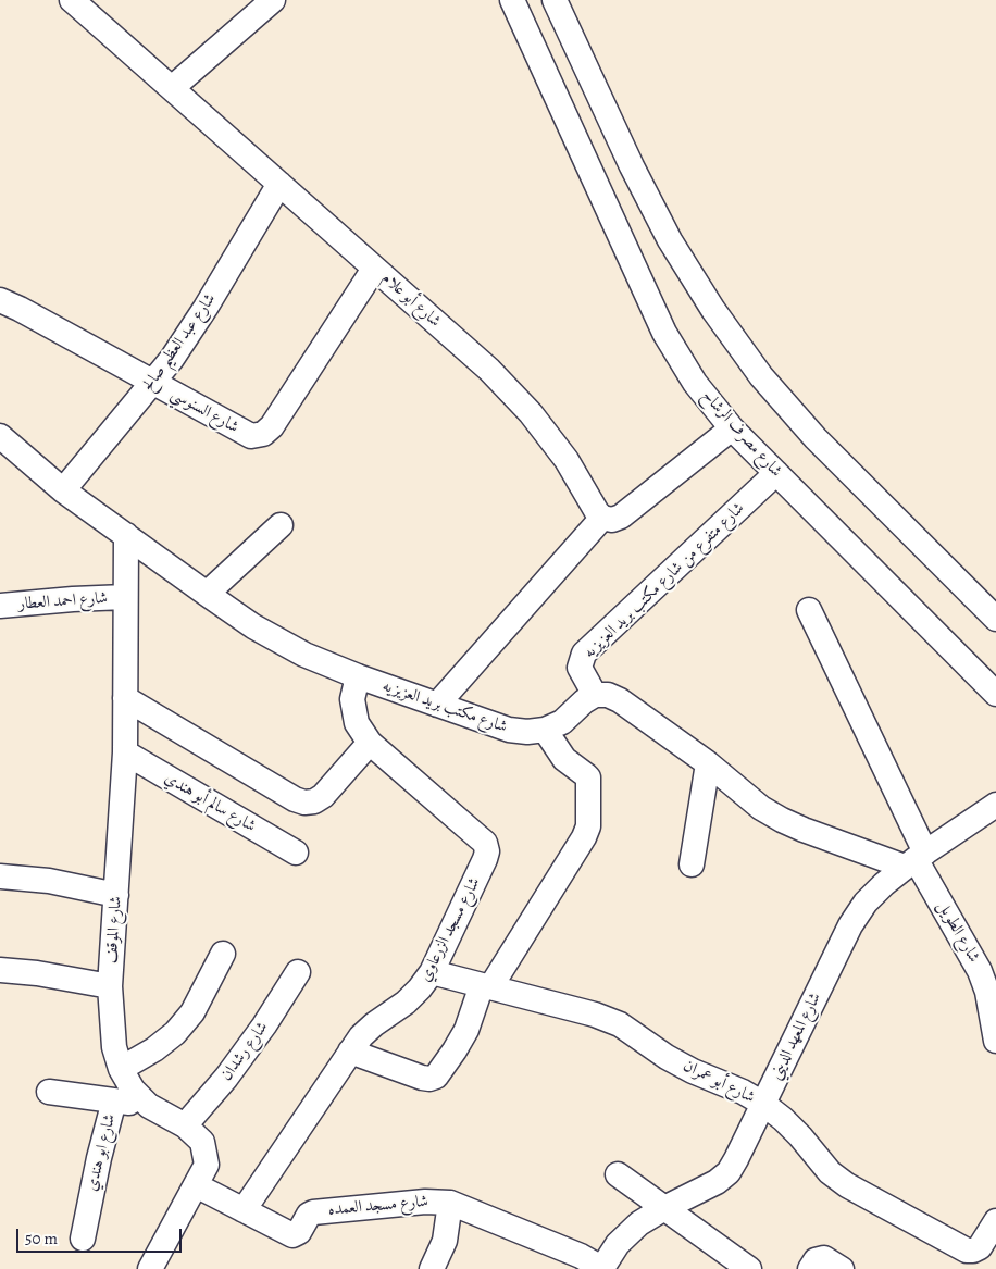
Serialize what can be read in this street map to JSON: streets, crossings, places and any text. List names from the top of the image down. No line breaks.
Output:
{"streets":{"street":["شارع أبو علام","شارع عبد العظيم صالح","شارع السنوسي","شارع مصرف الرشاح","شارع متفرع من شارع مكتب بريد العزيزيه","شارع احمد العطار","شارع مكتب بريد العزيزيه","شارع سالم أبو هندي","شارع الموقف","شارع مسجد الزرعاوي","شارع الطويل","شارع المعهد الديني","شارع رشدان","شارع أبو عمران","شارع ابو هندي","شارع مسجد العمده"]},"crossings":[["شارع أبو علام","شارع عبد العظيم صالح"],["شارع أبو علام","شارع السنوسي"],["شارع عبد العظيم صالح","شارع السنوسي"],["شارع عبد العظيم صالح","شارع مكتب بريد العزيزيه"],["شارع مصرف الرشاح","شارع متفرع من شارع مكتب بريد العزيزيه"],["شارع متفرع من شارع مكتب بريد العزيزيه","شارع مكتب بريد العزيزيه"],["شارع احمد العطار","شارع الموقف"],["شارع مكتب بريد العزيزيه","شارع الموقف"],["شارع مكتب بريد العزيزيه","شارع مسجد الزرعاوي"],["شارع سالم أبو هندي","شارع الموقف"],["شارع الموقف","شارع رشدان"],["شارع الموقف","شارع مسجد العمده"],["شارع مسجد الزرعاوي","شارع أبو عمران"],["شارع مسجد الزرعاوي","شارع مسجد العمده"],["شارع الطويل","شارع المعهد الديني"],["شارع المعهد الديني","شارع أبو عمران"],["شارع المعهد الديني","شارع مسجد العمده"]],"scale_bar":"50 m"}
